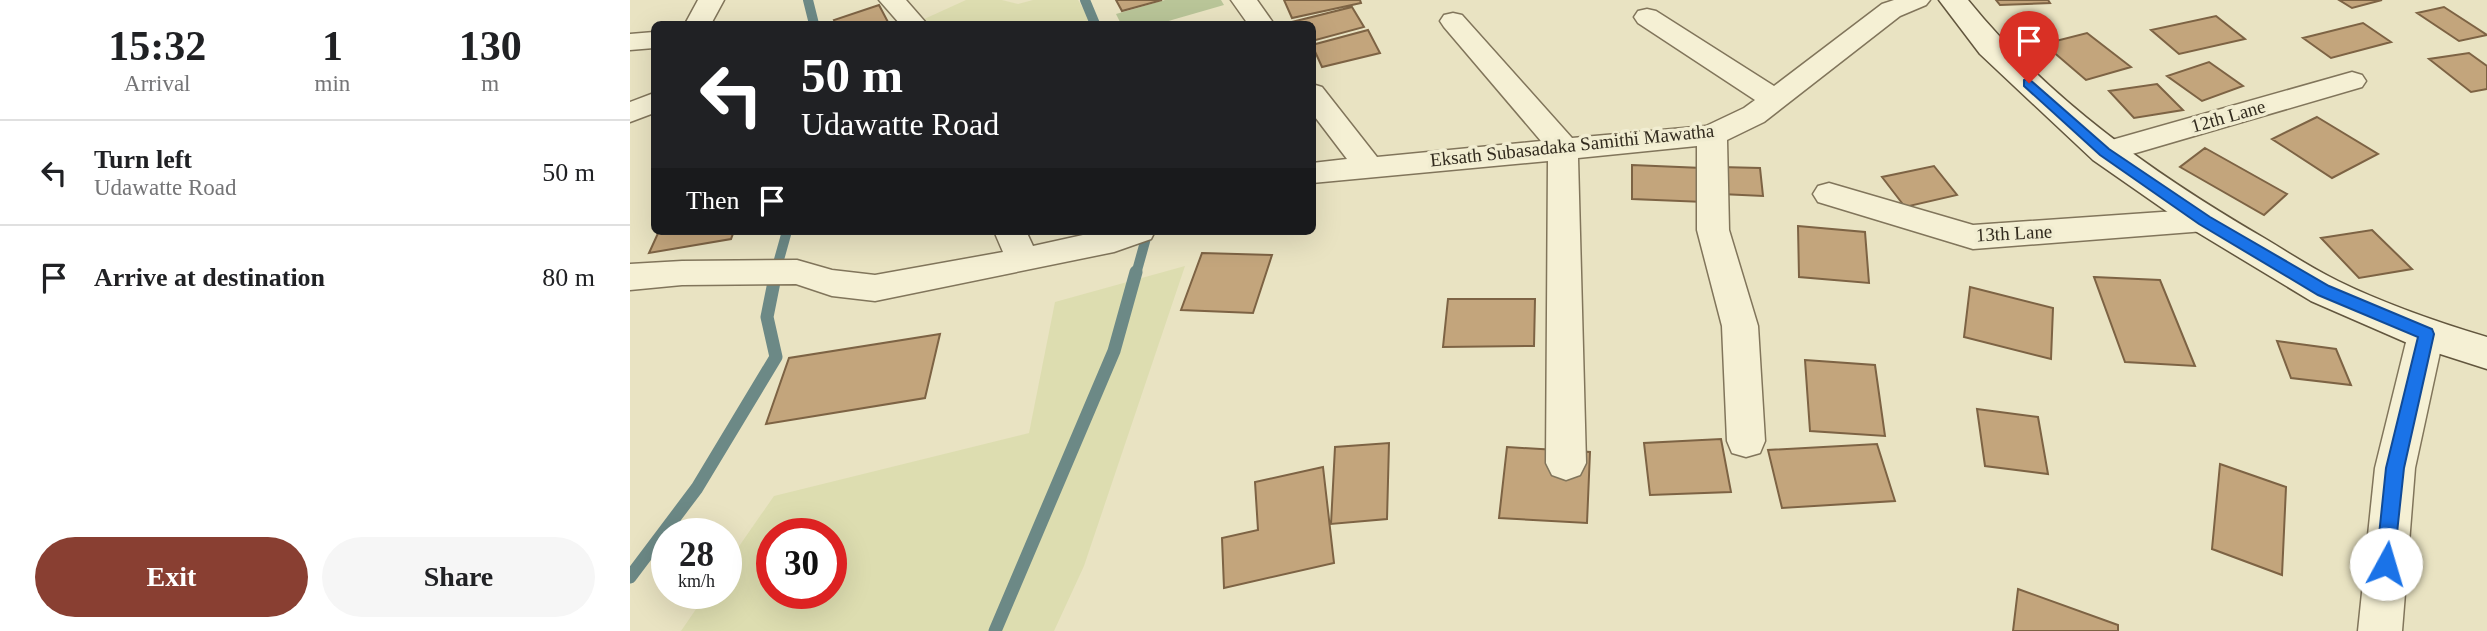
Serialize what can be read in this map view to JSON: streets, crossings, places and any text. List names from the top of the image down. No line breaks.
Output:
{"streets":{"street":["12th Lane","Eksath Subasadaka Samithi Mawatha","13th Lane"]},"page":{"eta":["15:32","Arrival","1","min","130","m"],"turn":["50 m","Udawatte Road"],"list":[{"name":"Turn left","note":"Udawatte Road","value":"50 m"},{"name":"Arrive at destination","value":"80 m"}],"then":"Then","speed":"28 km/h","limit":"30","buttons":["Exit","Share"]}}
